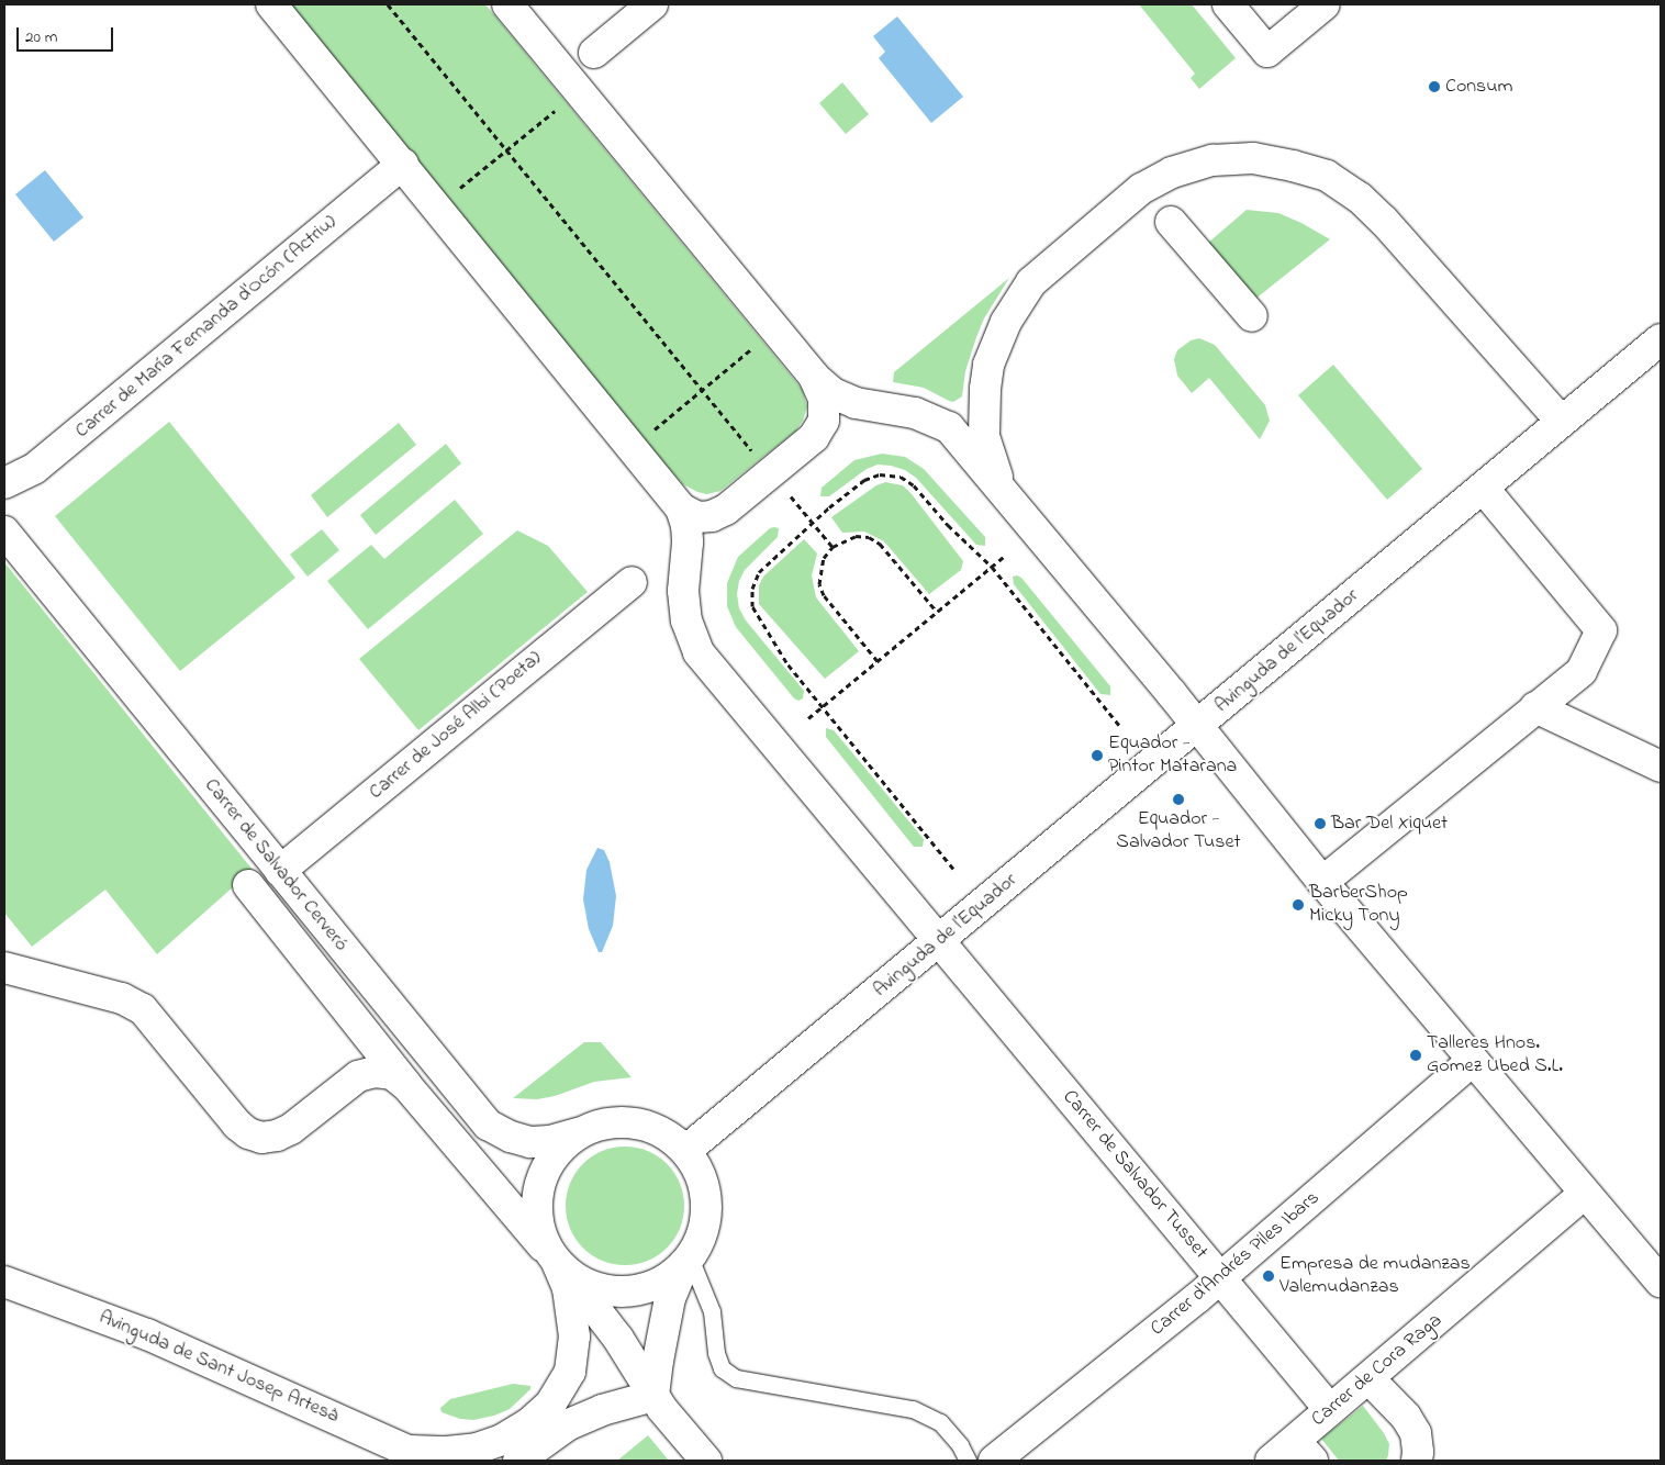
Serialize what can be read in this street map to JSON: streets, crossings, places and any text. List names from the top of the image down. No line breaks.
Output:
{"streets":{"street":["Carrer de María Fernanda d'Ocón (Actriu)","Avinguda de l'Equador","Carrer de José Albi (Poeta)","Carrer de Salvador Cerveró","Carrer de Salvador Tusset","Carrer d'Andrés Piles Ibars","Avinguda de Sant Josep Artesà","Carrer de Cora Raga"]},"crossings":[["Avinguda de l'Equador","Carrer de Salvador Cerveró"],["Avinguda de l'Equador","Carrer de Salvador Tusset"],["Carrer de José Albi (Poeta)","Carrer de Salvador Cerveró"],["Carrer de Salvador Tusset","Carrer d'Andrés Piles Ibars"],["Carrer de Salvador Tusset","Carrer de Cora Raga"]],"places":["Consum","Equador - Pintor Matarana","Equador - Salvador Tuset","Bar Del Xiquet","BarberShop Micky Tony","Talleres Hnos. Gomez Ubed S.L.","Empresa de mudanzas Valemudanzas"],"scale_bar":"20 m"}
